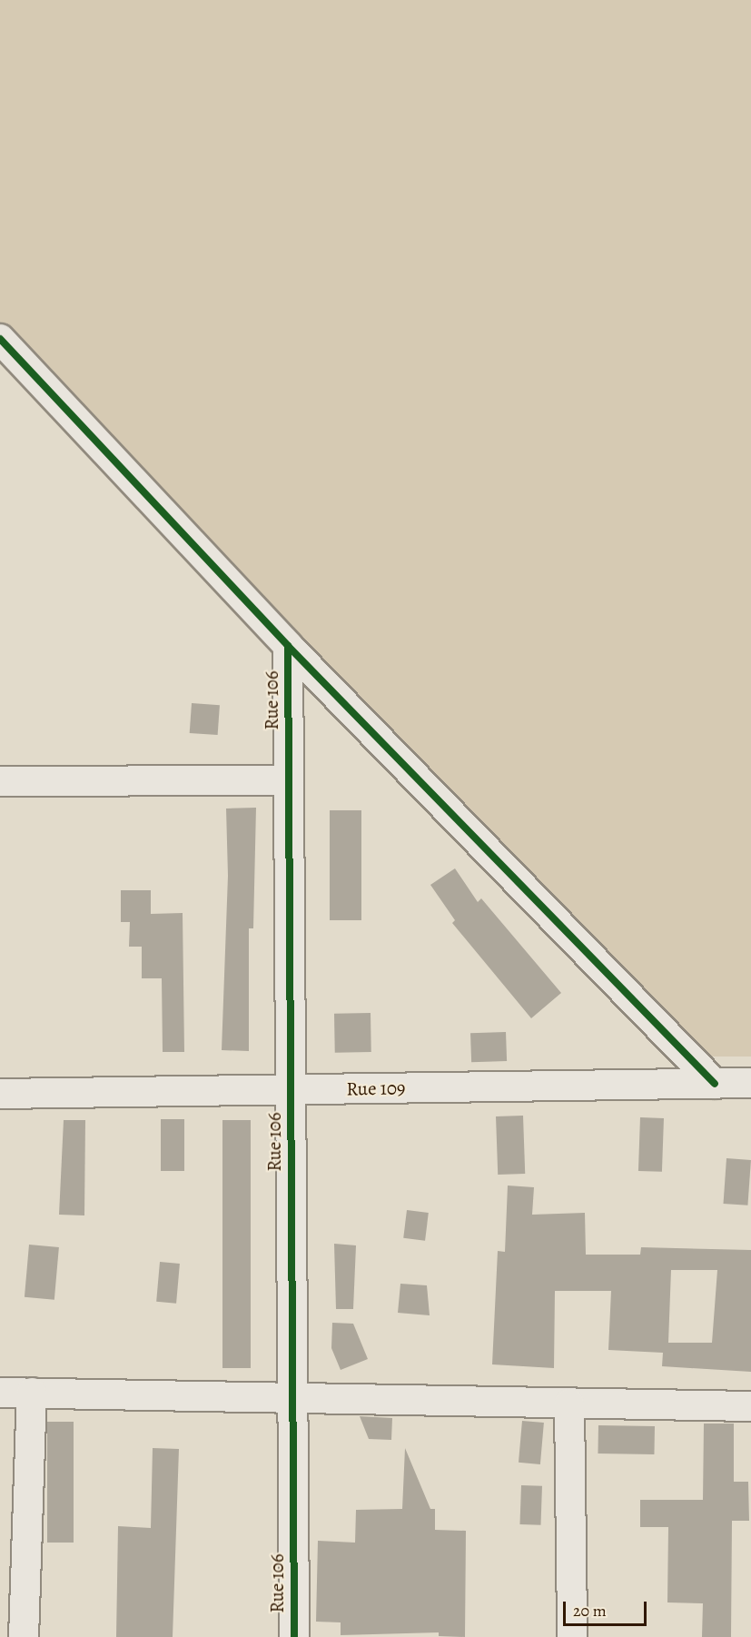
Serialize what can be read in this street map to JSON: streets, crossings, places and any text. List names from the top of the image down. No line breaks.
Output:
{"streets":{"street":["Rue 106","Rue 109"]},"crossings":[["Rue 106","Rue 109"]],"scale_bar":"20 m"}
